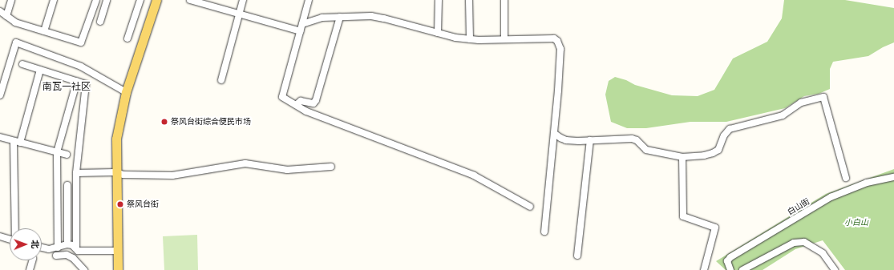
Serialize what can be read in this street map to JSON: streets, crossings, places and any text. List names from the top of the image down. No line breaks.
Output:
{"streets":{"street":["白山街"]},"districts":["南瓦一社区"],"parks":["小白山"],"places":["祭风台街综合便民市场","祭风台街"],"north":"right"}
